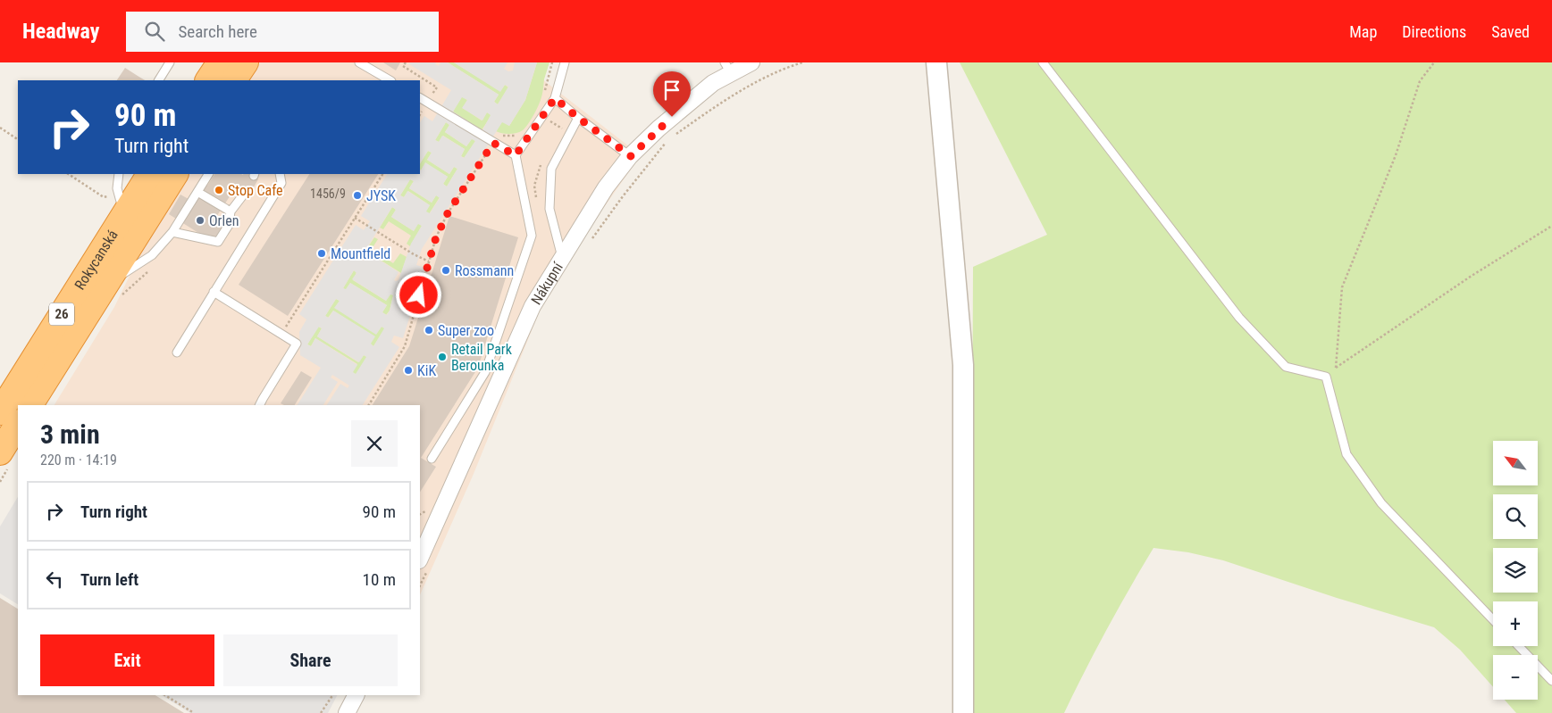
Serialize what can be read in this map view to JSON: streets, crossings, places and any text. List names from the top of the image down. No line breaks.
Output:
{"streets":{"highway":["Rokycanská","26"],"street":["Nákupní"]},"places":["Stop Cafe","JYSK","Orlen","Mountfield","Rossmann","Super zoo","Retail Park Berounka","KiK"],"house_numbers":["1456/9"],"north":"top left","page":{"header":"Headway","search":"Search here","nav":["Map","Directions","Saved"],"turn":["90 m","Turn right"],"heading":["3 min","220 m · 14:19"],"map_buttons":["+","−"],"list":[{"name":"Turn right","value":"90 m"},{"name":"Turn left","value":"10 m"}],"buttons":["Exit","Share"]}}
